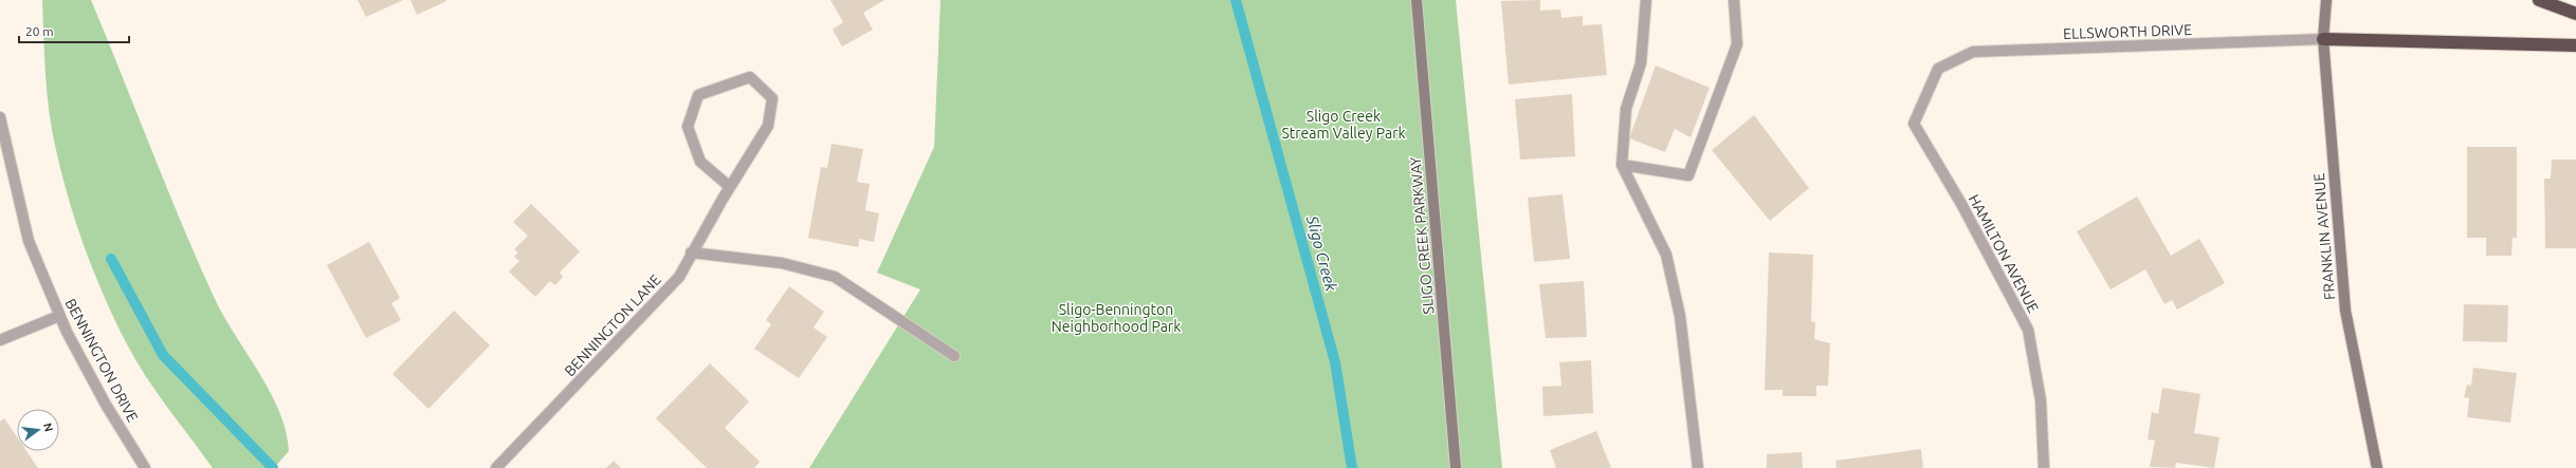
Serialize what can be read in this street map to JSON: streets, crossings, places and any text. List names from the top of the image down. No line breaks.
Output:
{"streets":{"street":["ELLSWORTH DRIVE","SLIGO CREEK PARKWAY","FRANKLIN AVENUE","HAMILTON AVENUE","BENNINGTON LANE","BENNINGTON DRIVE"]},"crossings":[["ELLSWORTH DRIVE","FRANKLIN AVENUE"],["ELLSWORTH DRIVE","HAMILTON AVENUE"]],"water":["Sligo Creek"],"parks":["Sligo Creek Stream Valley Park","Sligo-Bennington Neighborhood Park"],"scale_bar":"20 m","north":"right"}
